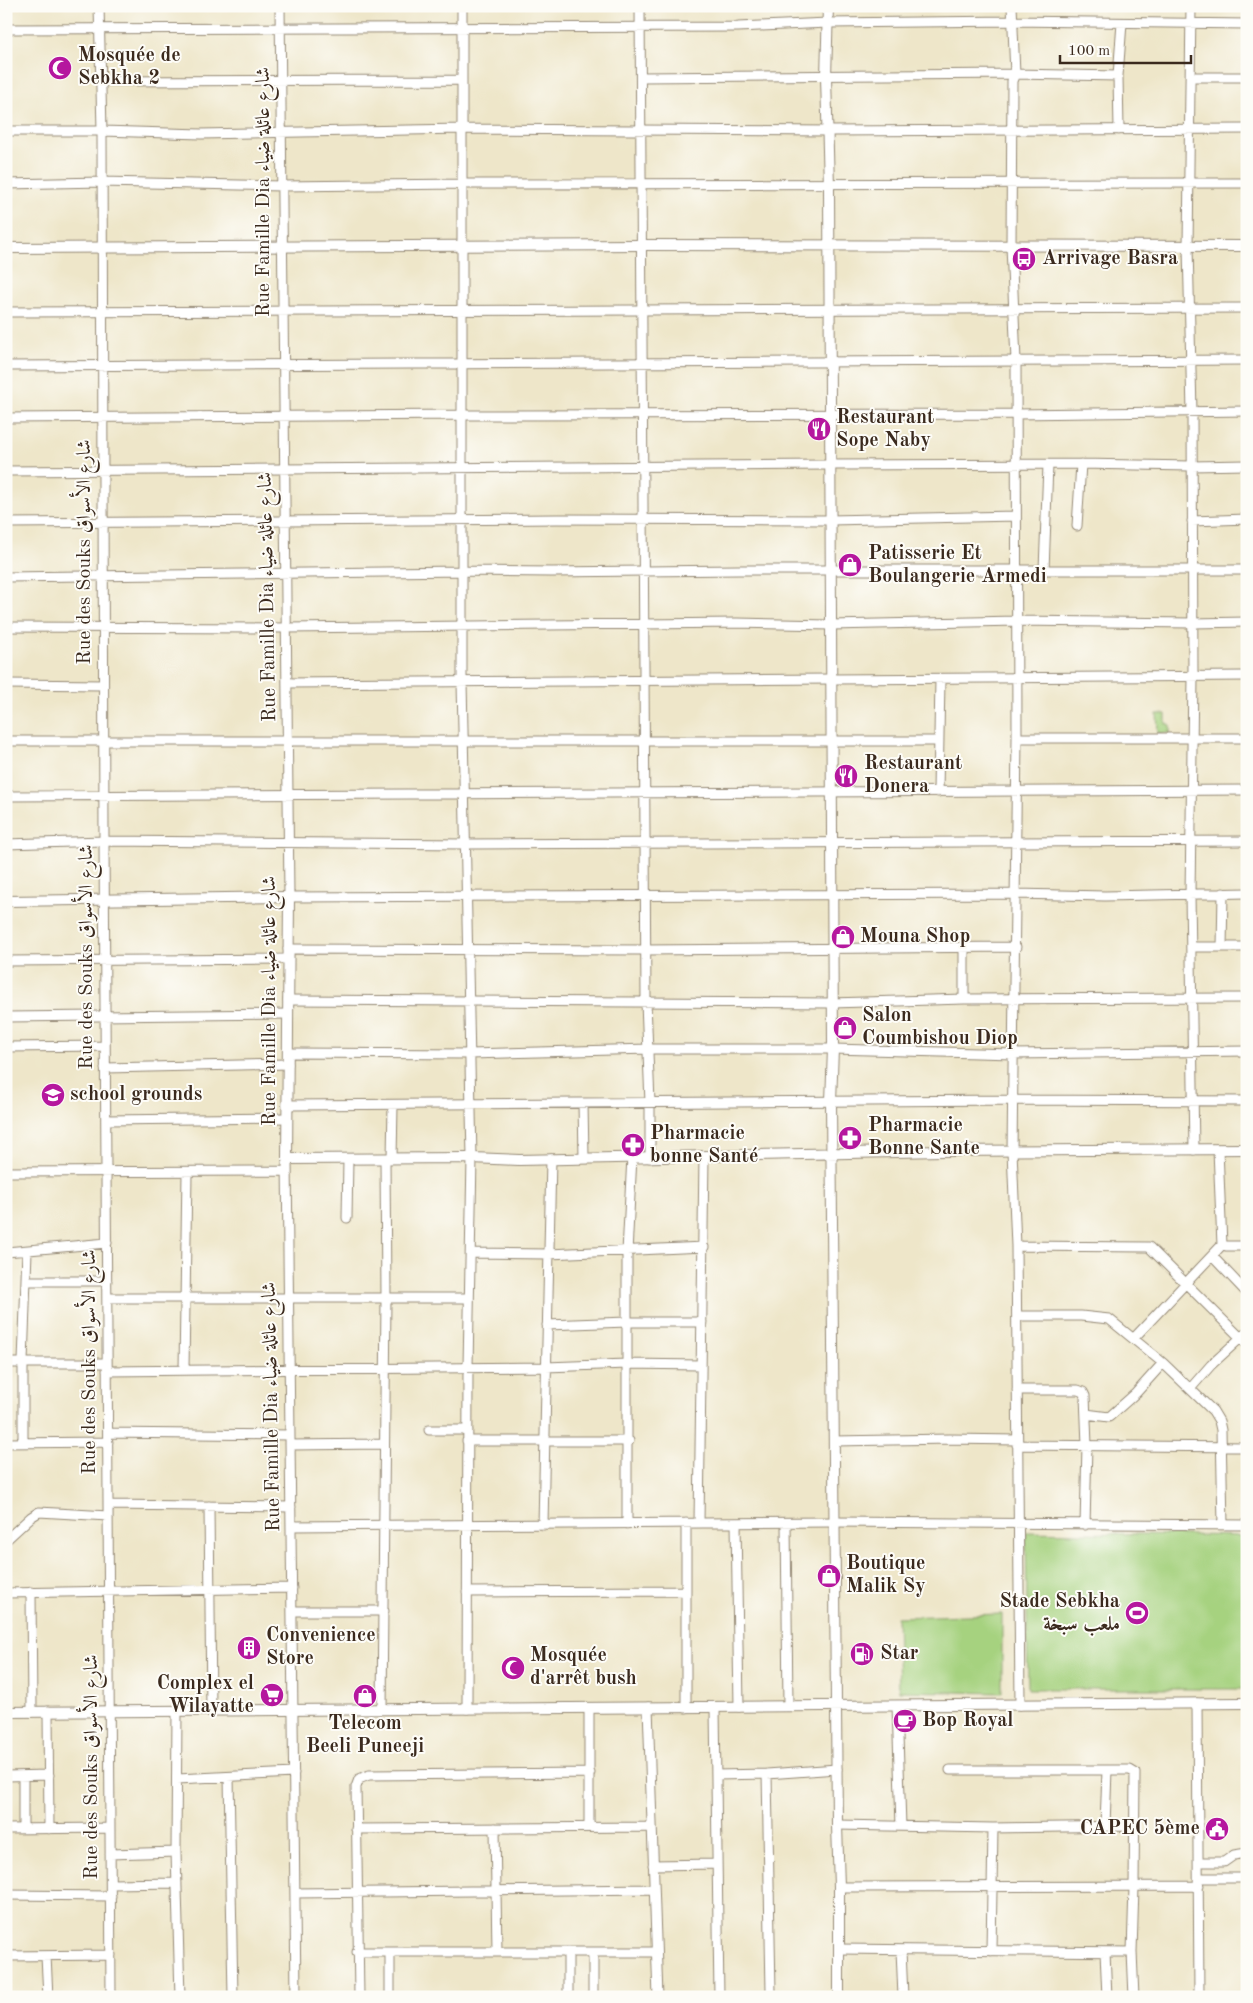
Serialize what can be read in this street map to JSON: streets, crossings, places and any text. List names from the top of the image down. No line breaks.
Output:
{"streets":{"street":["Rue Famille Dia شارع عائلة ضياء","Rue des Souks شارع الأسواق"]},"places":{"mosque":["Mosquée de Sebkha 2","Mosquée d'arrêt bush"],"bus stop":["Arrivage Basra"],"restaurant":["Restaurant Sope Naby","Restaurant Donera"],"shop":["Patisserie Et Boulangerie Armedi","Mouna Shop","Salon Coumbishou Diop","Boutique Malik Sy","Telecom Beeli Puneeji"],"school or university":["school grounds"],"pharmacy":["Pharmacie Bonne Sante","Pharmacie bonne Santé"],"sports":["Stade Sebkha ملعب سبخة"],"building":["Convenience Store"],"fuel station":["Star"],"supermarket":["Complex el Wilayatte"],"cafe":["Bop Royal"],"public building":["CAPEC 5ème"]},"scale_bar":"100 m"}
